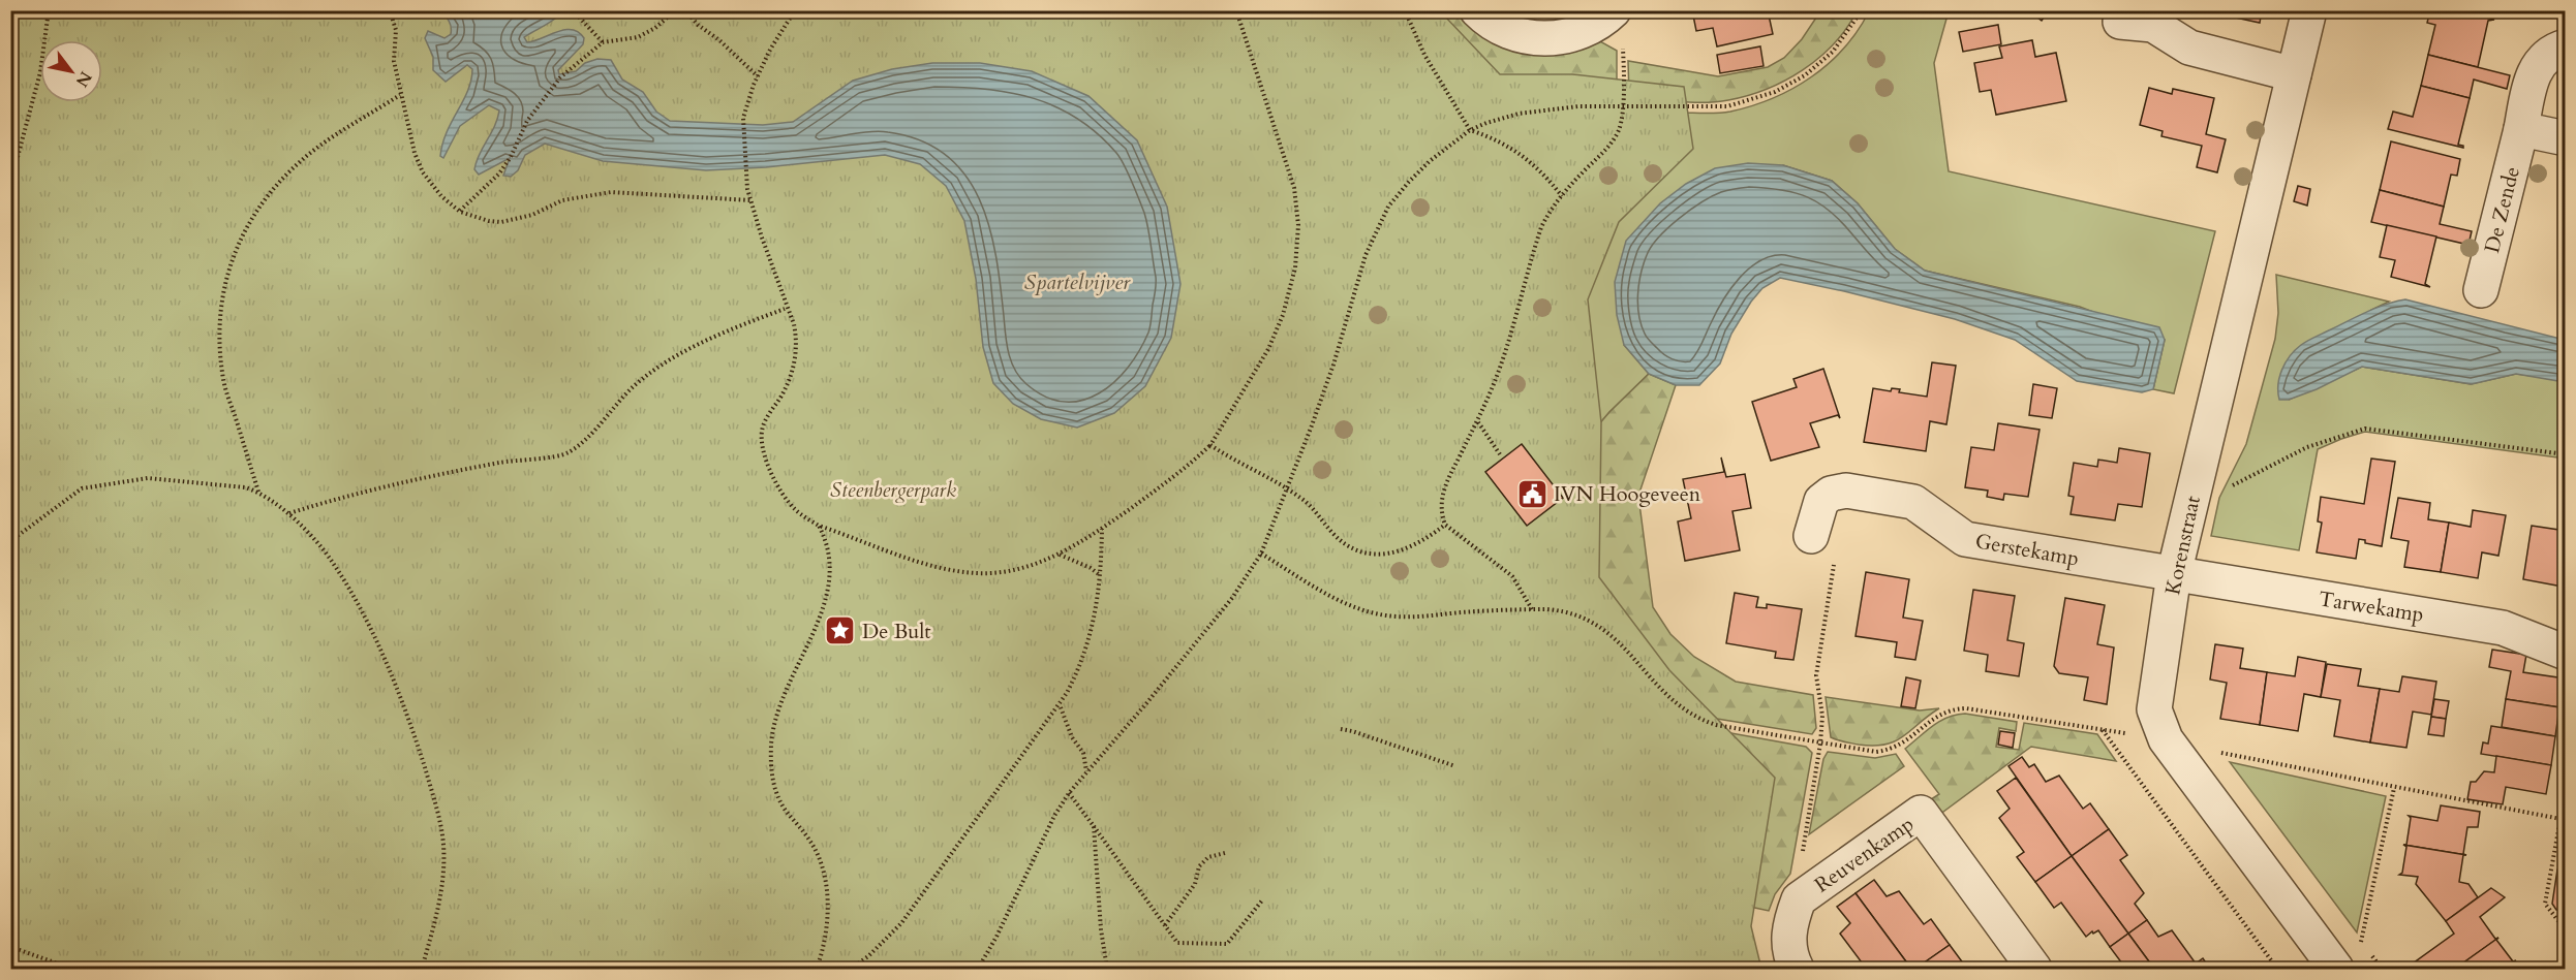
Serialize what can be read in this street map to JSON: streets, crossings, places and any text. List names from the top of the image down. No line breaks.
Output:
{"streets":{"street":["De Zende","Korenstraat","Gerstekamp","Tarwekamp","Reuvenkamp"]},"crossings":[["Korenstraat","Gerstekamp"],["Korenstraat","Tarwekamp"],["Gerstekamp","Tarwekamp"]],"water":["Spartelvijver"],"parks":["Steenbergerpark"],"places":{"public building":["IVN Hoogeveen"],"place":["De Bult"]},"north":"bottom right"}
